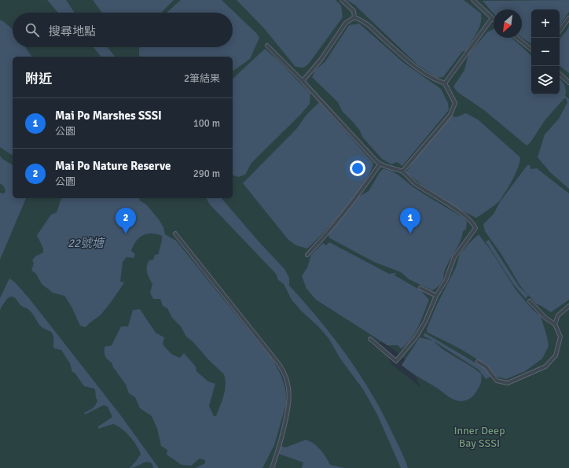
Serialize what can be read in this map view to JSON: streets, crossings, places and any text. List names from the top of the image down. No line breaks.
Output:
{"water":["22號塘"],"parks":["Inner Deep Bay SSSI"],"north":"bottom left","page":{"map_buttons":["+","−"],"search":"搜尋地點","heading":["附近","2筆結果"],"list":[{"mark":"1","name":"Mai Po Marshes SSSI","note":"公園","value":"100 m"},{"mark":"2","name":"Mai Po Nature Reserve","note":"公園","value":"290 m"}],"pins":["1","2"]}}
